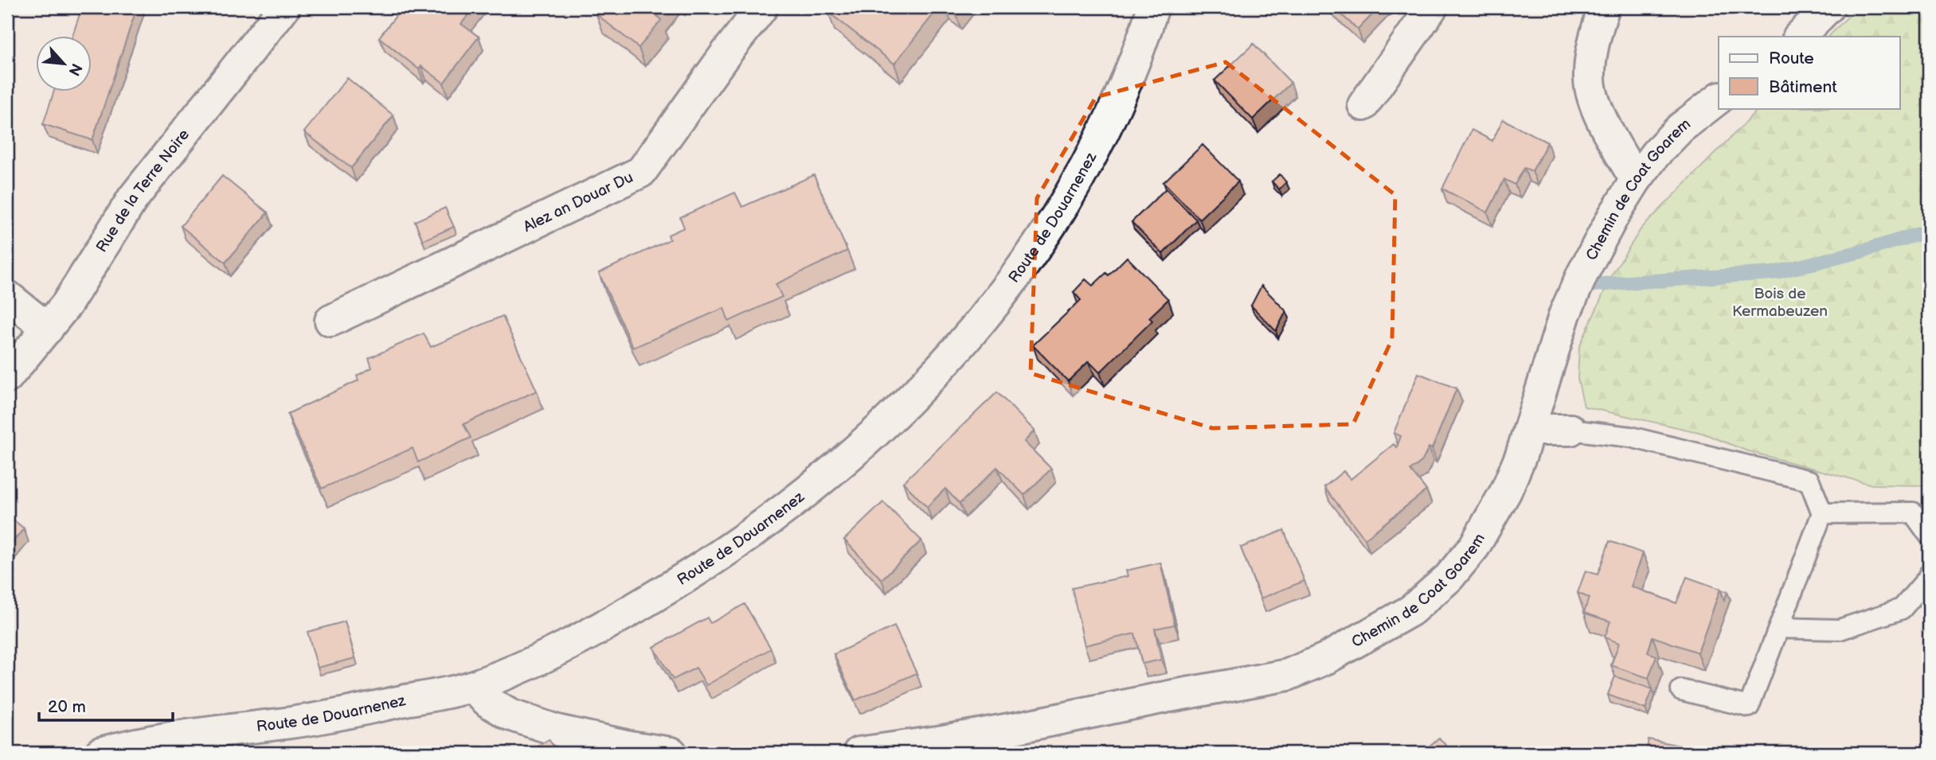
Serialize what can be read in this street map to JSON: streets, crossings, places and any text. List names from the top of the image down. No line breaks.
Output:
{"streets":{"street":["Rue de la Terre Noire","Chemin de Coat Goarem","Alez an Douar Du","Route de Douarnenez"]},"parks":["Bois de Kermabeuzen"],"legend":["Route","Bâtiment"],"scale_bar":"20 m","north":"bottom right"}
